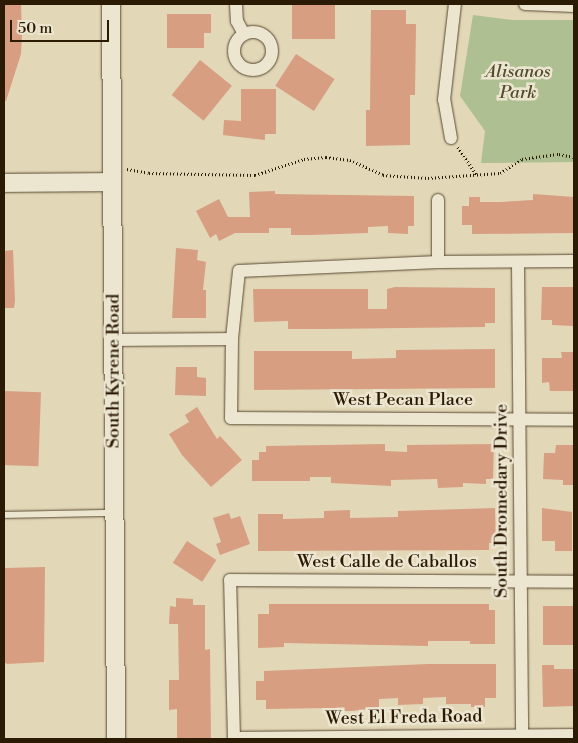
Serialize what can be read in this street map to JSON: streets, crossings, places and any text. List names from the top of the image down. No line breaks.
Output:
{"streets":{"main road":["South Kyrene Road"],"street":["West Pecan Place","South Dromedary Drive","West Calle de Caballos","West El Freda Road"]},"crossings":[["West Pecan Place","South Dromedary Drive"],["South Dromedary Drive","West Calle de Caballos"],["South Dromedary Drive","West El Freda Road"],["West Calle de Caballos","West El Freda Road"]],"parks":["Alisanos Park"],"scale_bar":"50 m"}
